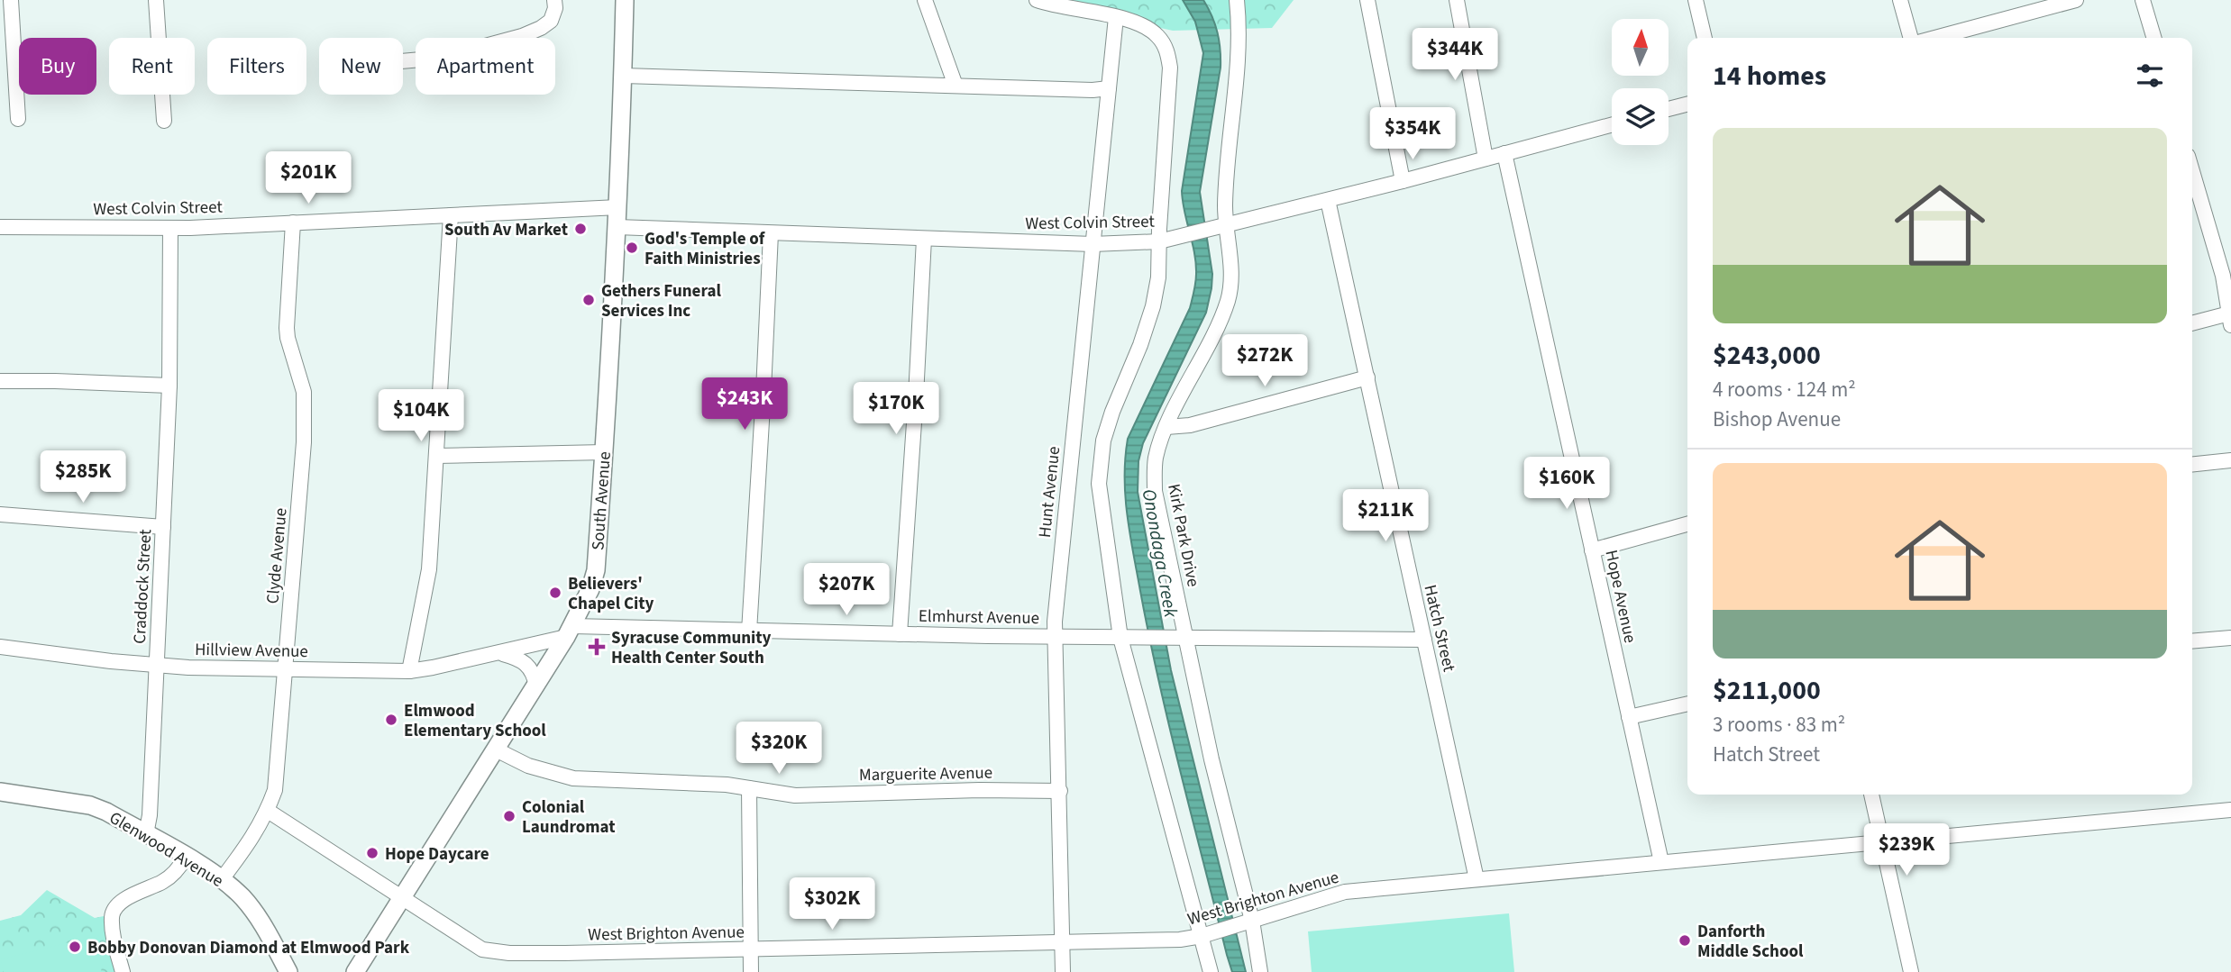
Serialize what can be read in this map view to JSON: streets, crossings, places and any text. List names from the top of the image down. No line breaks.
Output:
{"streets":{"main road":["South Avenue","Glenwood Avenue"],"street":["West Colvin Street","Hunt Avenue","Kirk Park Drive","Clyde Avenue","Craddock Street","Hope Avenue","Elmhurst Avenue","Hatch Street","Hillview Avenue","Marguerite Avenue","West Brighton Avenue"]},"crossings":[["West Colvin Street","Hunt Avenue"],["West Colvin Street","South Avenue"],["West Colvin Street","Kirk Park Drive"],["West Colvin Street","Clyde Avenue"],["West Colvin Street","Craddock Street"],["West Colvin Street","Hope Avenue"],["West Colvin Street","Hatch Street"],["Hunt Avenue","Elmhurst Avenue"],["Hunt Avenue","Marguerite Avenue"],["Hunt Avenue","West Brighton Avenue"],["South Avenue","Elmhurst Avenue"],["South Avenue","Hillview Avenue"],["South Avenue","Marguerite Avenue"],["South Avenue","West Brighton Avenue"],["Kirk Park Drive","Elmhurst Avenue"],["Kirk Park Drive","West Brighton Avenue"],["Clyde Avenue","Hillview Avenue"],["Clyde Avenue","Glenwood Avenue"],["Clyde Avenue","West Brighton Avenue"],["Craddock Street","Hillview Avenue"],["Craddock Street","Glenwood Avenue"],["Hope Avenue","West Brighton Avenue"],["Elmhurst Avenue","Hillview Avenue"],["Hatch Street","West Brighton Avenue"]],"water":["Onondaga Creek"],"places":{"other":["South Av Market","God's Temple of Faith Ministries","Gethers Funeral Services Inc","Believers' Chapel City","Elmwood Elementary School","Colonial Laundromat","Hope Daycare","Danforth Middle School","Bobby Donovan Diamond at Elmwood Park"],"health":["Syracuse Community Health Center South"]},"north":"top","page":{"price":["$344K","$354K","$201K","$272K","$243K","$170K","$104K","$285K","$160K","$211K","$207K","$320K","$239K","$302K"],"chip":["Buy","Rent","Filters","New","Apartment"],"heading":"14 homes","list":[{"name":"$243,000","note":"4 rooms · 124 m² · Bishop Avenue"},{"name":"$211,000","note":"3 rooms · 83 m² · Hatch Street"}]}}
